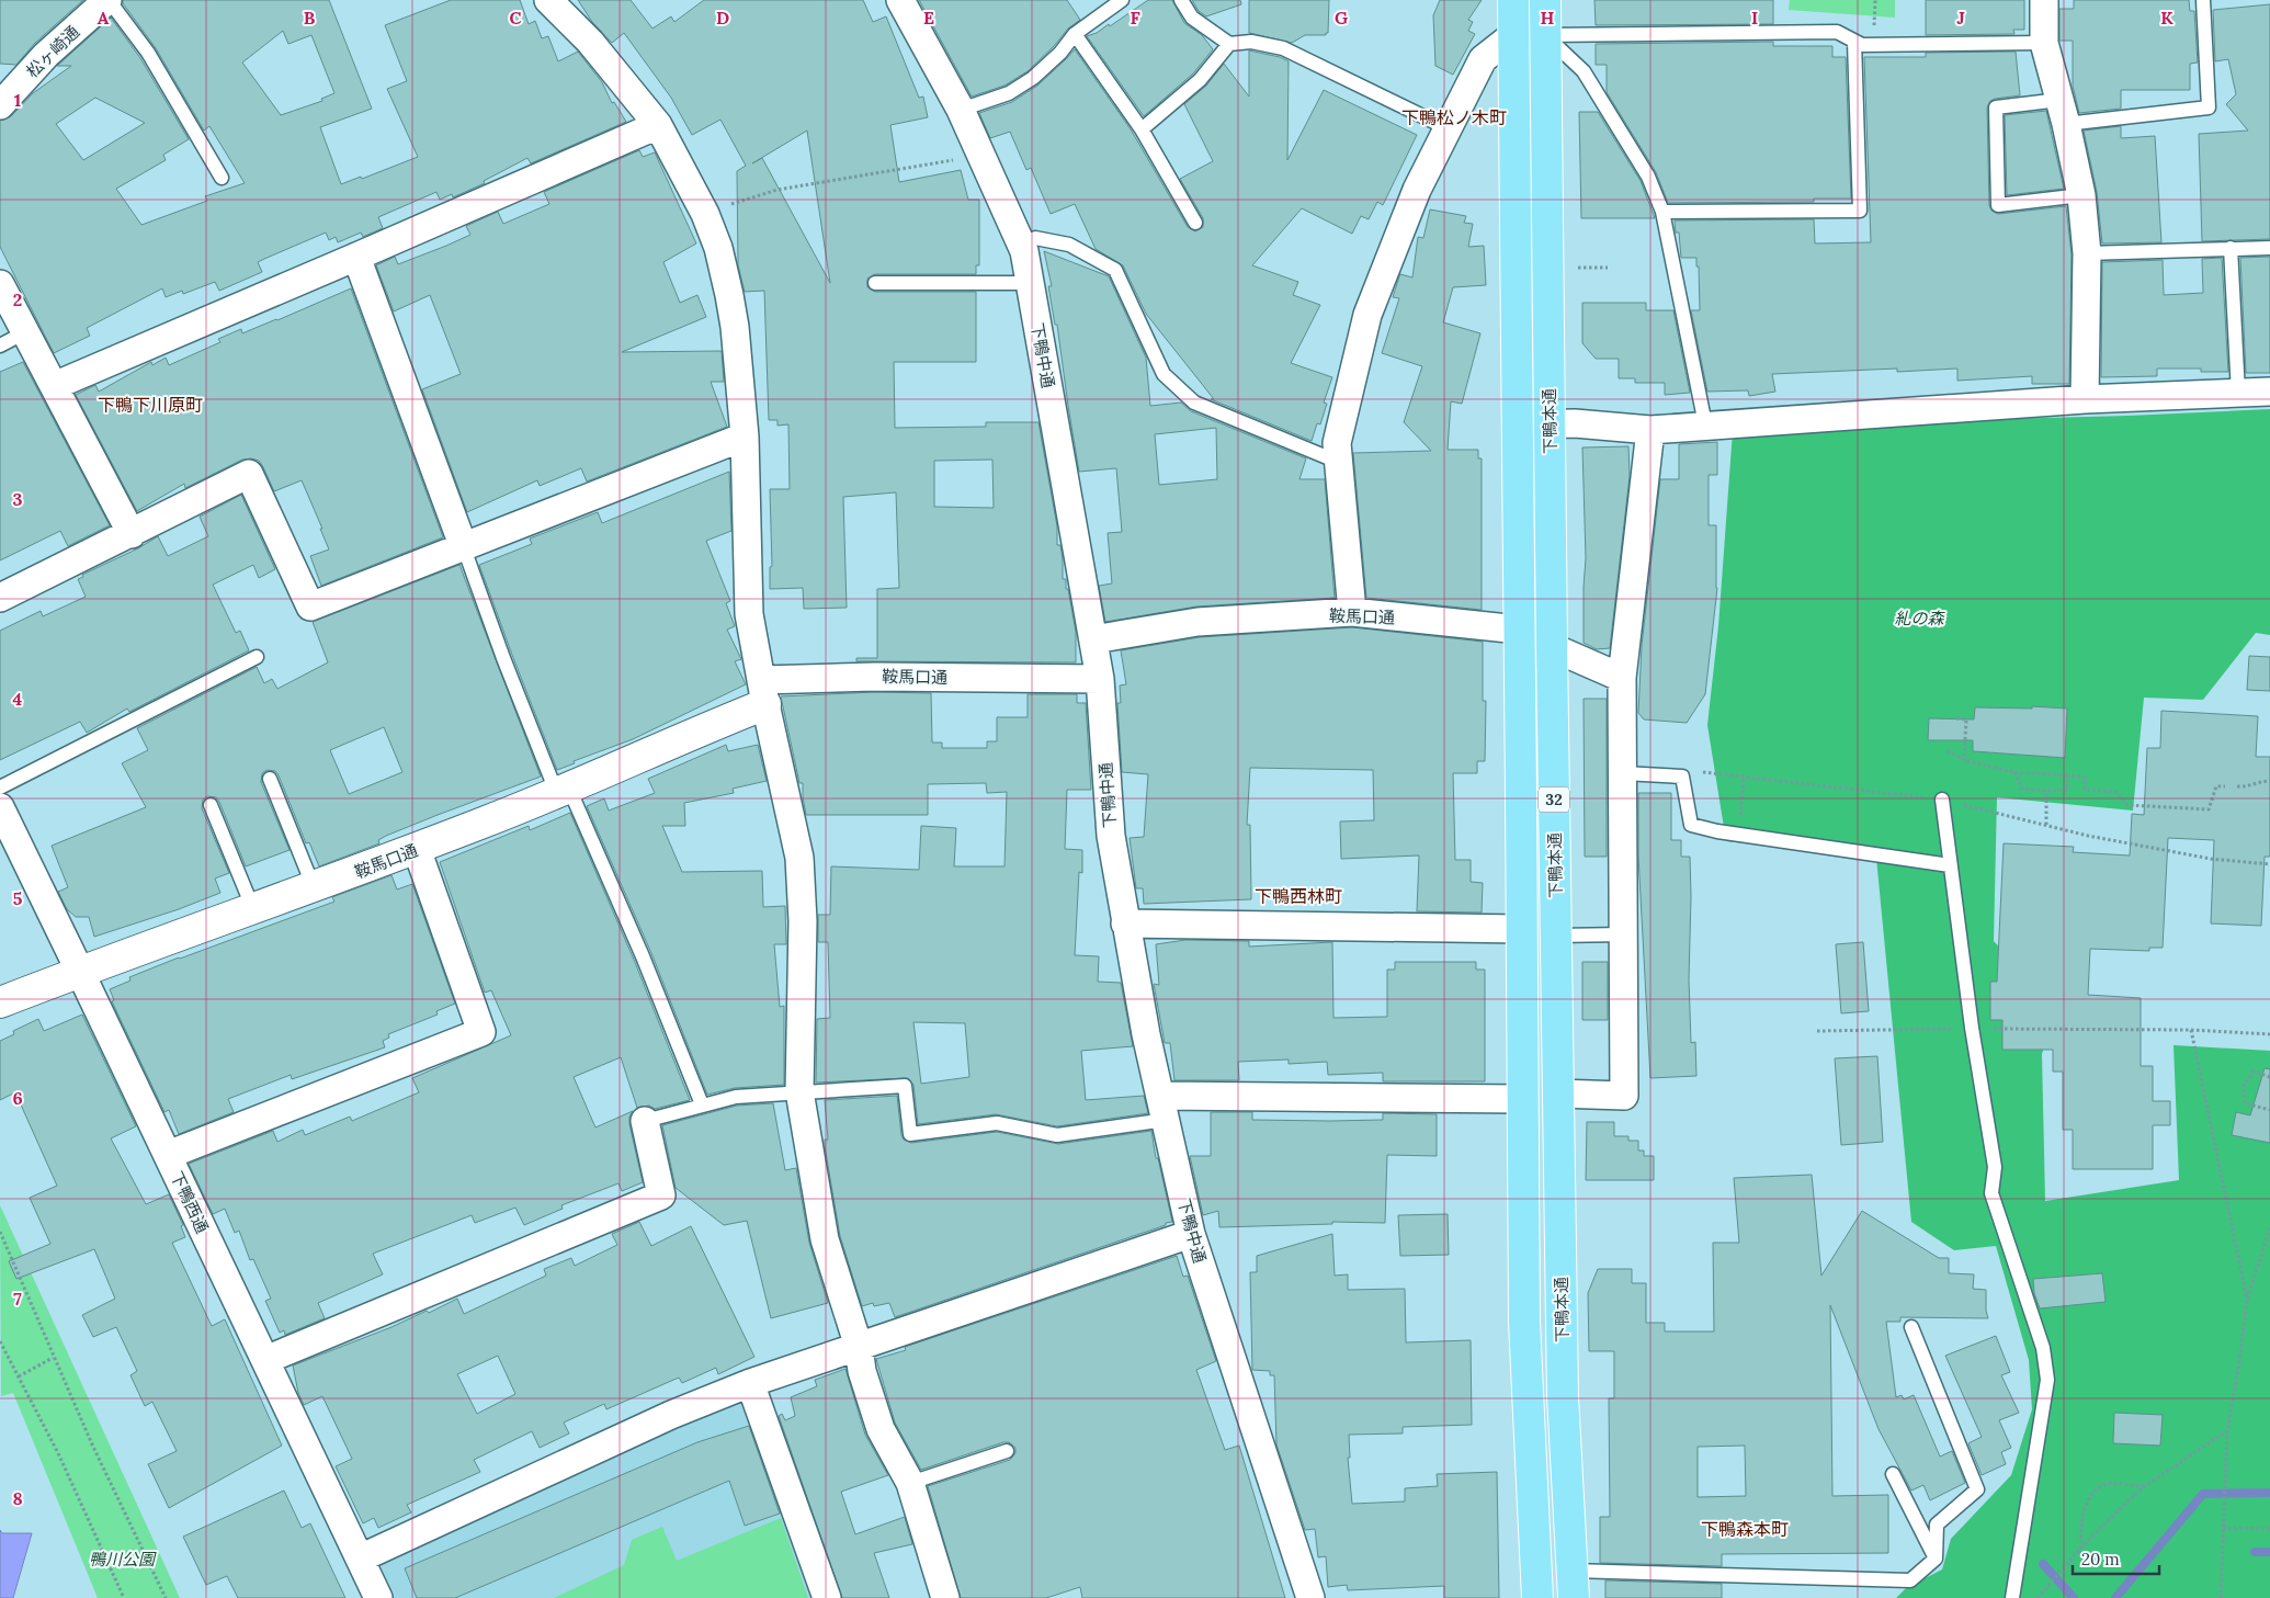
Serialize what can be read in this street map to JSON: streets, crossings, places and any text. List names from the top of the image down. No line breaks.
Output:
{"streets":{"main road":["下鴨本通","32"],"street":["松ヶ崎通","下鴨中通","鞍馬口通","下鴨西通"]},"crossings":[["下鴨中通","鞍馬口通"],["下鴨本通","鞍馬口通"],["鞍馬口通","下鴨西通"]],"districts":["下鴨松ノ木町","下鴨下川原町","下鴨西林町","下鴨森本町"],"parks":["糺の森","鴨川公園"],"scale_bar":"20 m","grid":{"columns":["A","B","C","D","E","F","G","H","I","J","K"],"rows":["1","2","3","4","5","6","7","8"]}}
